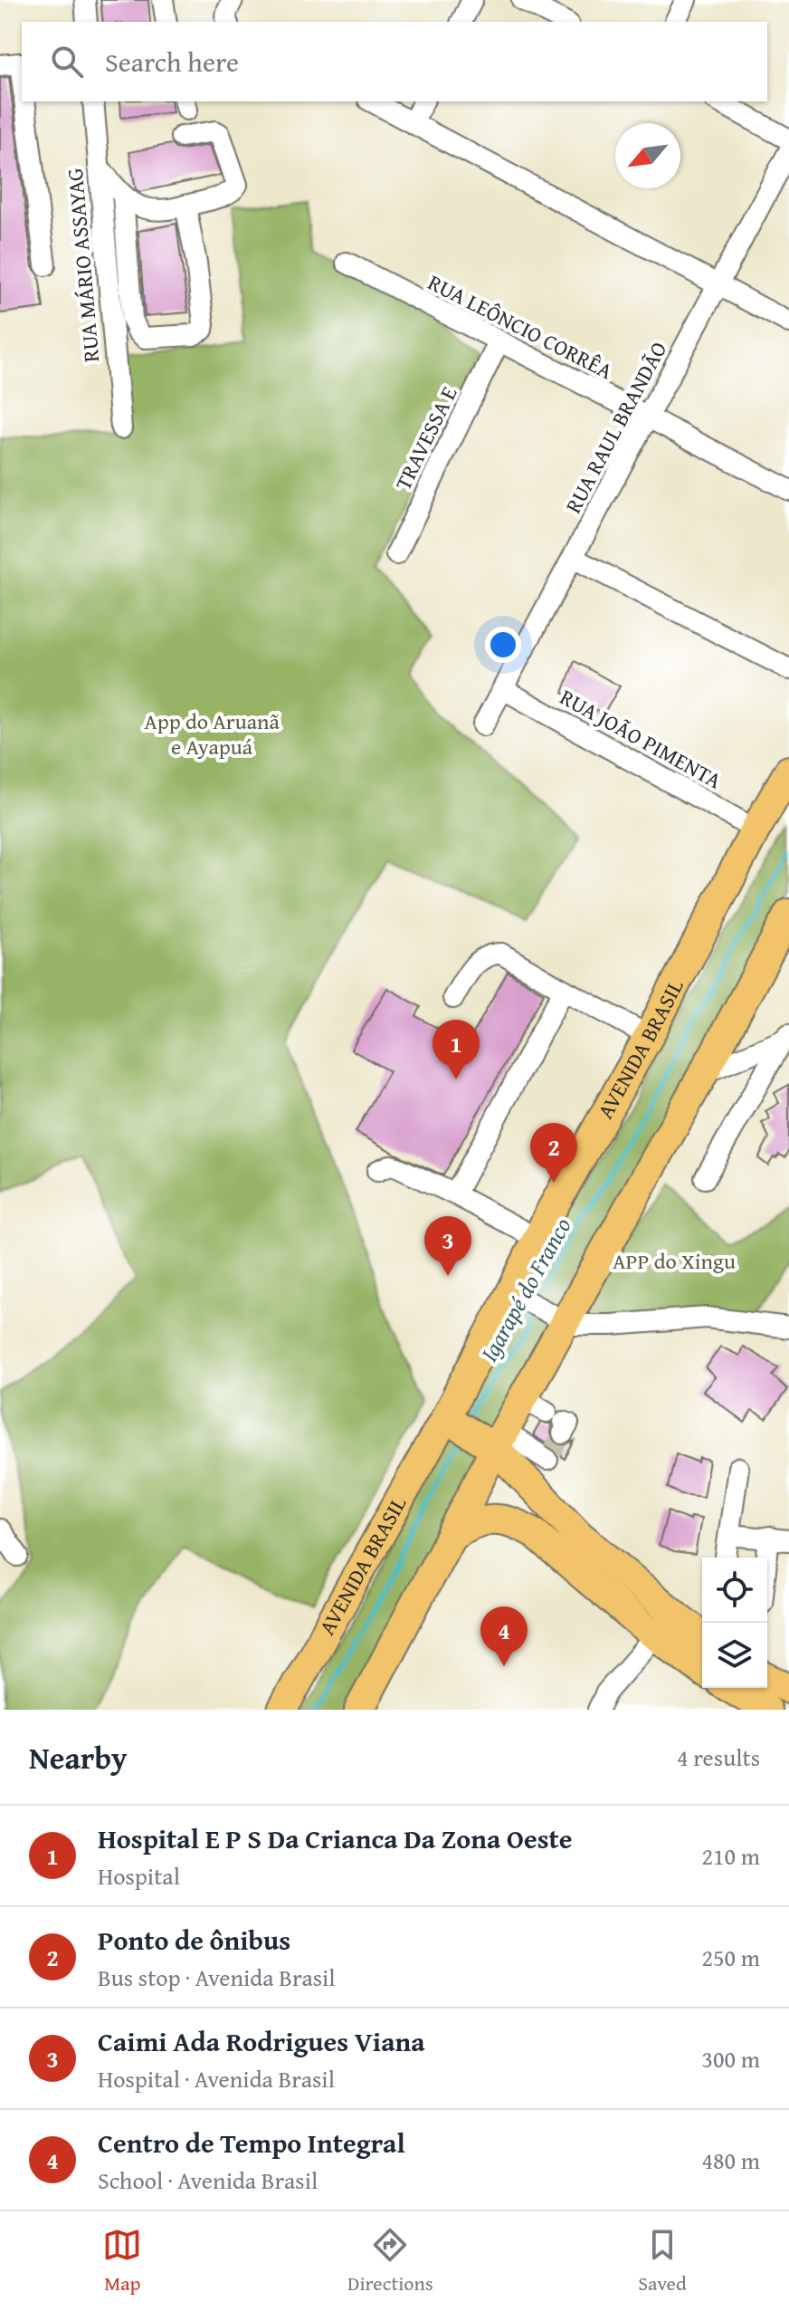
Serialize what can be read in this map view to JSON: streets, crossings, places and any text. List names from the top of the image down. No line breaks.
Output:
{"streets":{"highway":["AVENIDA BRASIL"],"street":["RUA MÁRIO ASSAYAG","RUA LEÔNCIO CORRÊA","RUA RAUL BRANDÃO","TRAVESSA E","RUA JOÃO PIMENTA"]},"crossings":[["RUA LEÔNCIO CORRÊA","RUA RAUL BRANDÃO"],["RUA LEÔNCIO CORRÊA","TRAVESSA E"],["RUA RAUL BRANDÃO","RUA JOÃO PIMENTA"],["RUA JOÃO PIMENTA","AVENIDA BRASIL"]],"water":["Igarapé do Franco"],"parks":["App do Aruanã e Ayapuá","APP do Xingu"],"north":"bottom left","page":{"search":"Search here","pins":["1","2","3","4"],"heading":["Nearby","4 results"],"list":[{"mark":"1","name":"Hospital E P S Da Crianca Da Zona Oeste","note":"Hospital","value":"210 m"},{"mark":"2","name":"Ponto de ônibus","note":"Bus stop · Avenida Brasil","value":"250 m"},{"mark":"3","name":"Caimi Ada Rodrigues Viana","note":"Hospital · Avenida Brasil","value":"300 m"},{"mark":"4","name":"Centro de Tempo Integral","note":"School · Avenida Brasil","value":"480 m"}],"nav":["Map","Directions","Saved"]}}
